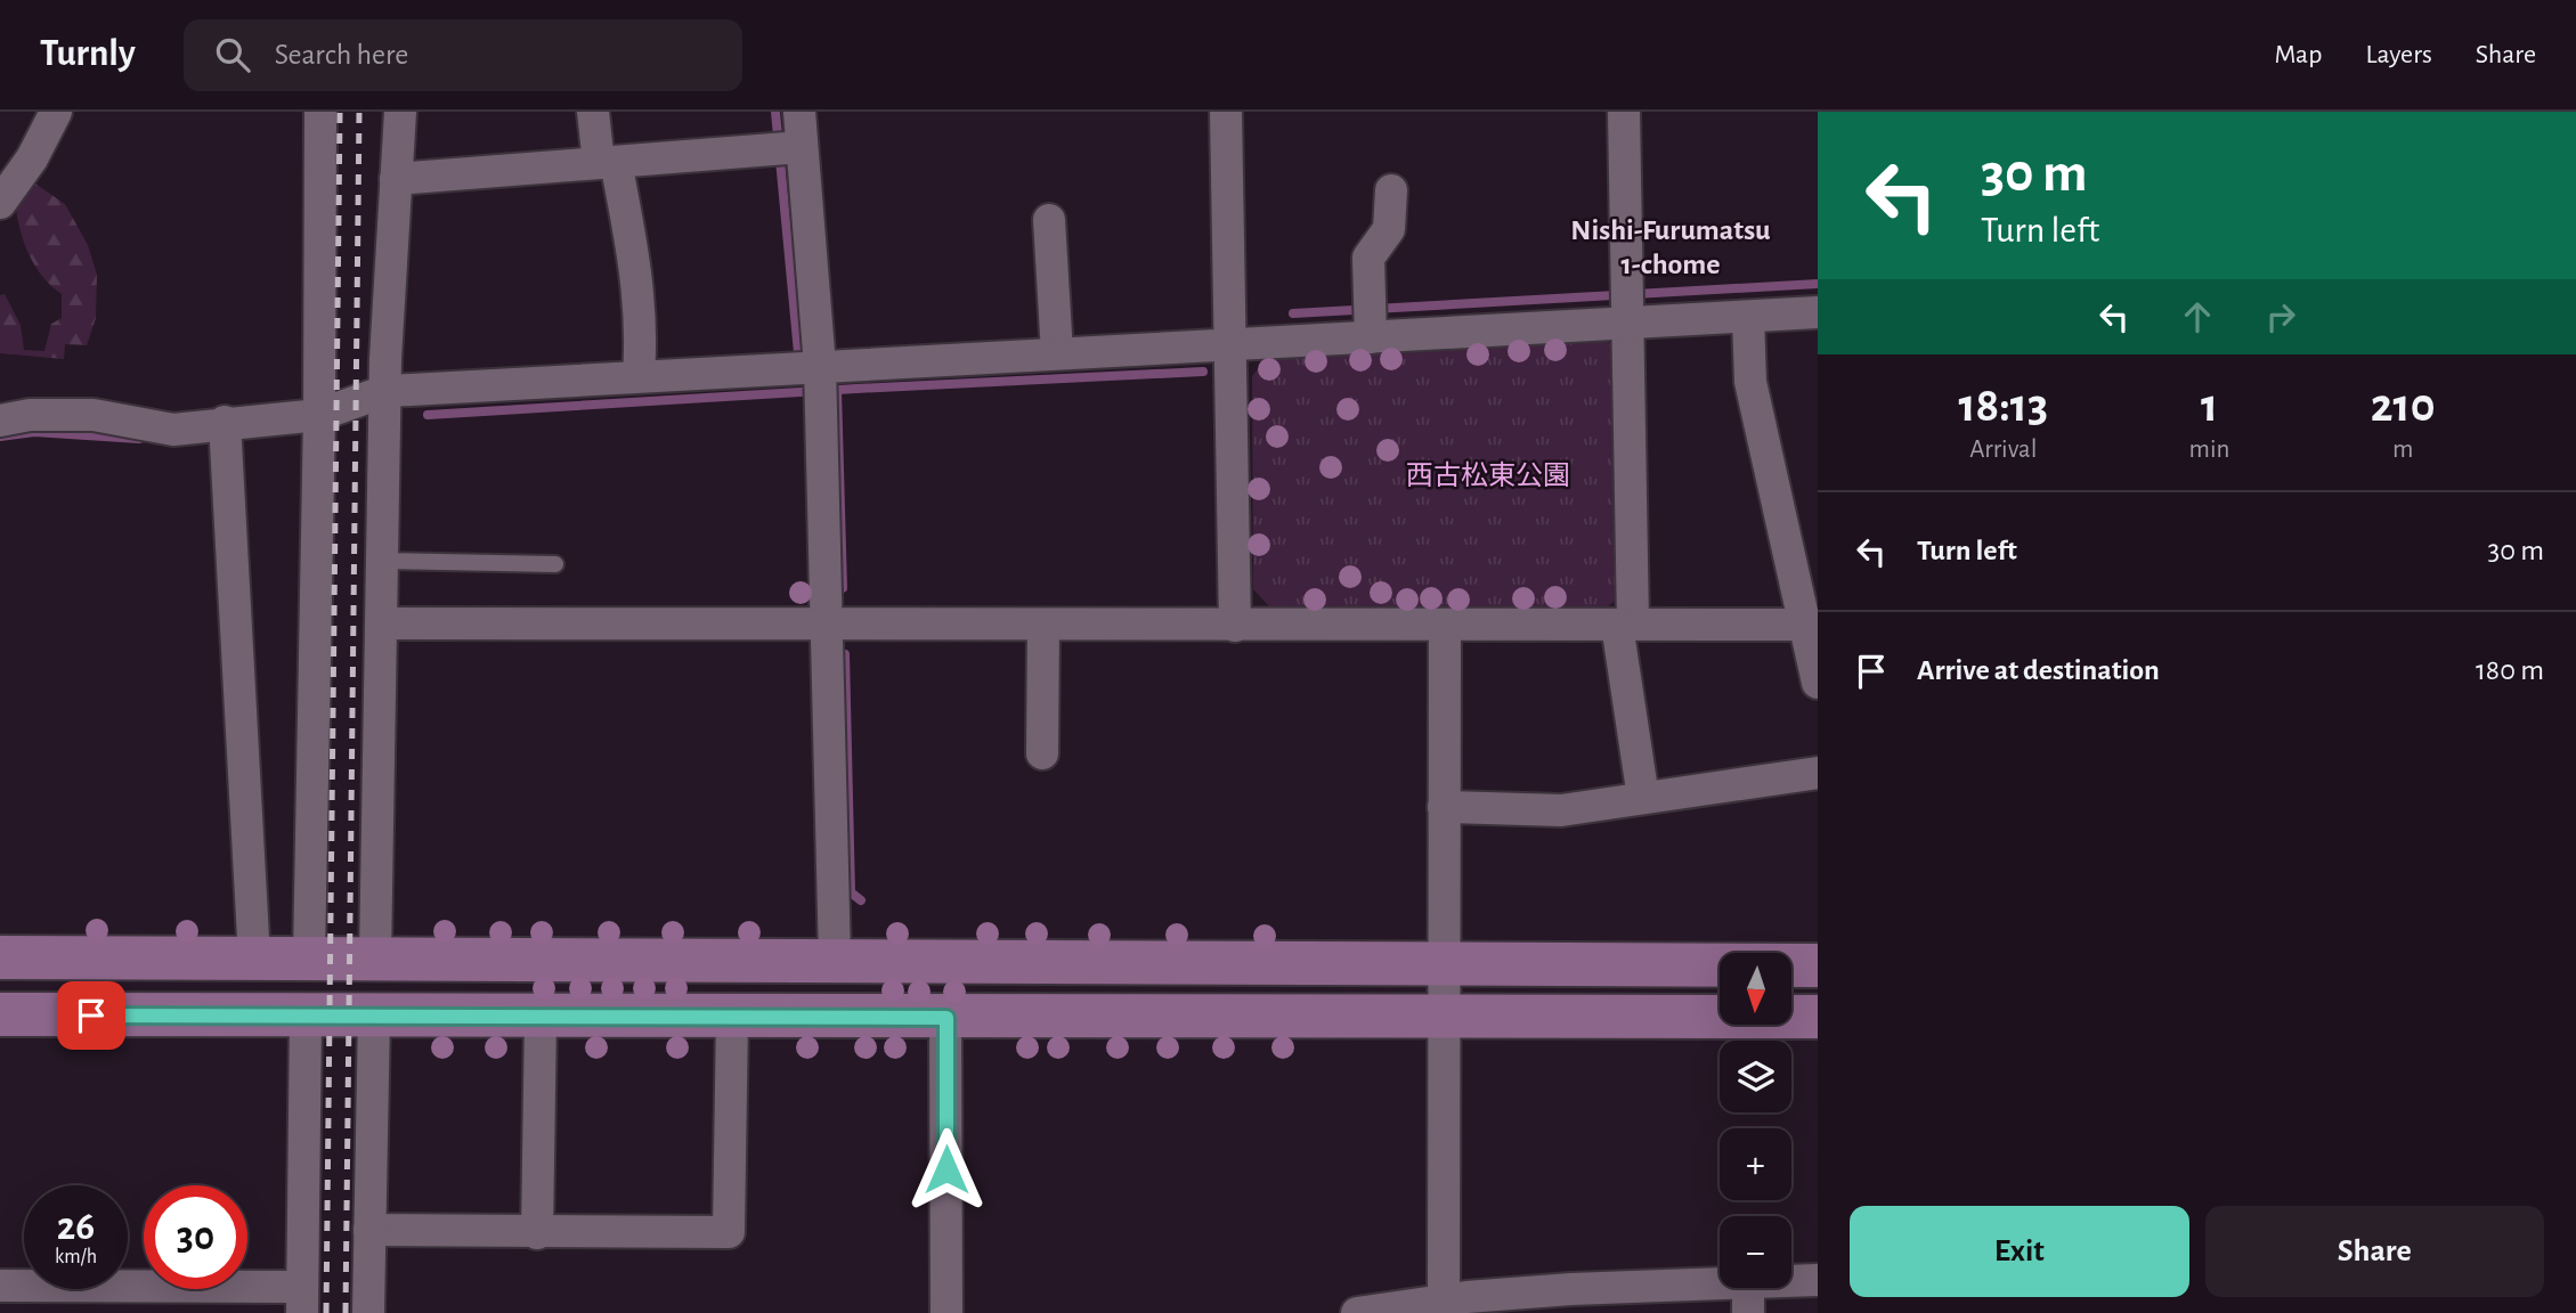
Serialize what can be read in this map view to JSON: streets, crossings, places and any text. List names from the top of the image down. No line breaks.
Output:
{"districts":["Nishi-Furumatsu 1-chome"],"parks":["西古松東公園"],"north":"bottom","page":{"header":"Turnly","search":"Search here","nav":["Map","Layers","Share"],"turn":["30 m","Turn left"],"eta":["18:13","Arrival","1","min","210","m"],"list":[{"name":"Turn left","value":"30 m"},{"name":"Arrive at destination","value":"180 m"}],"map_buttons":["+","−"],"speed":"26 km/h","limit":"30","buttons":["Exit","Share"]}}
